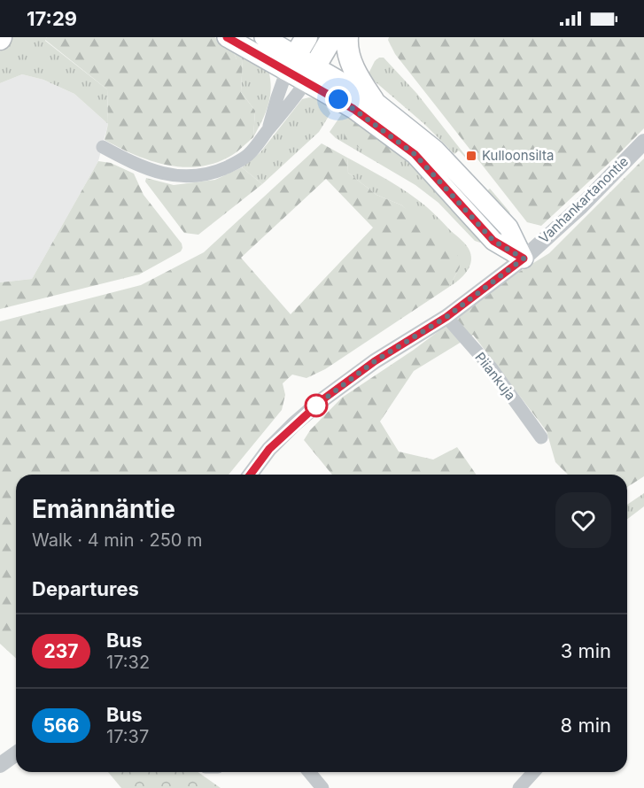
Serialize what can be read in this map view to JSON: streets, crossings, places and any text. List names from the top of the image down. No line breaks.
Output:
{"streets":{"street":["Vanhankartanontie","Piiankuja"]},"crossings":[["Vanhankartanontie","Piiankuja"]],"places":{"transit":["Kulloonsilta"]},"lines":["bus line 237"],"page":{"status":"17:29","heading":[["Emännäntie","Walk · 4 min · 250 m"],"Departures"],"list":[{"mark":"237","name":"Bus","note":"17:32","value":"3 min"},{"mark":"566","name":"Bus","note":"17:37","value":"8 min"}]}}
